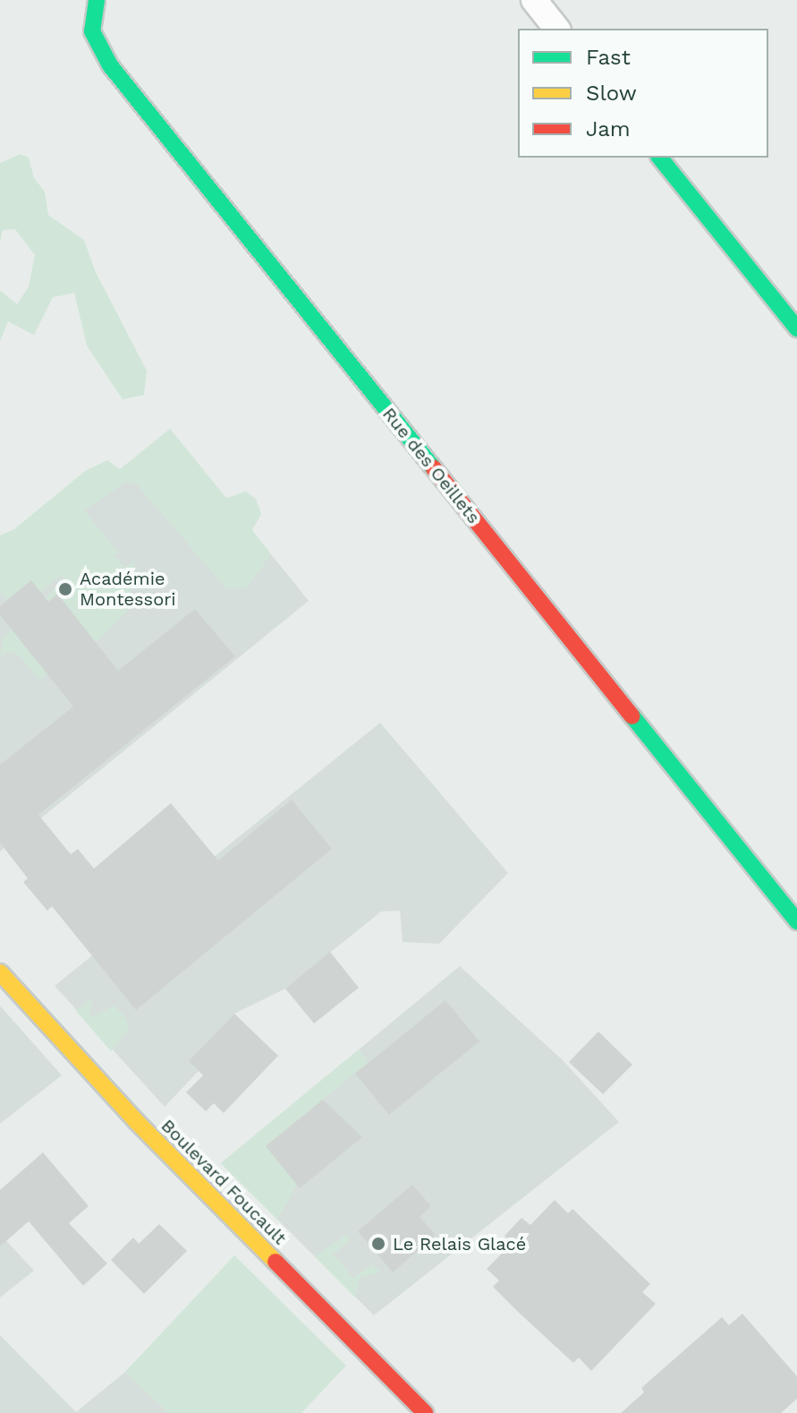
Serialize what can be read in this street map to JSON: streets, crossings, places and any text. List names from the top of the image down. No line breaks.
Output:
{"streets":{"street":["Rue des Oeillets","Boulevard Foucault"]},"places":["Académie Montessori","Le Relais Glacé"],"legend":["Fast","Slow","Jam"]}
